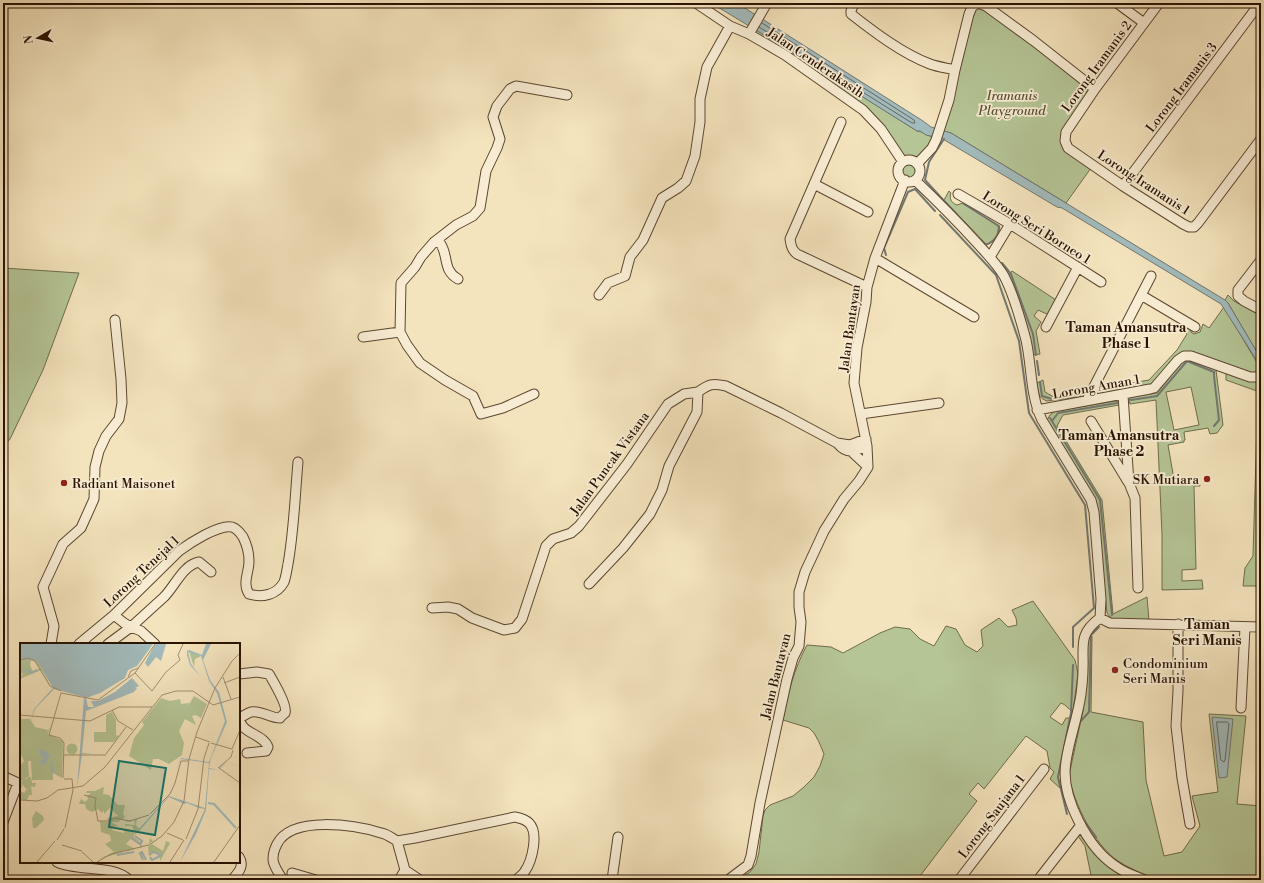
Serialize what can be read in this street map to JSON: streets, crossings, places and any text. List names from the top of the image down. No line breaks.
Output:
{"streets":{"street":["Jalan Cenderakasih","Lorong Iramanis 2","Lorong Iramanis 3","Lorong Iramanis 1","Lorong Seri Borneo 1","Jalan Bantayan","Lorong Aman 1","Jalan Puncak Vistana","Lorong Tenejal 1","Lorong Saujana 1"]},"crossings":[["Jalan Cenderakasih","Jalan Bantayan"],["Lorong Iramanis 2","Lorong Iramanis 1"],["Lorong Iramanis 3","Lorong Iramanis 1"],["Jalan Bantayan","Jalan Puncak Vistana"]],"districts":["Taman Amansutra Phase 1","Taman Amansutra Phase 2","Taman Seri Manis"],"parks":["Iramanis Playground"],"places":["SK Mutiara","Radiant Maisonet","Condominium Seri Manis"],"north":"left"}
